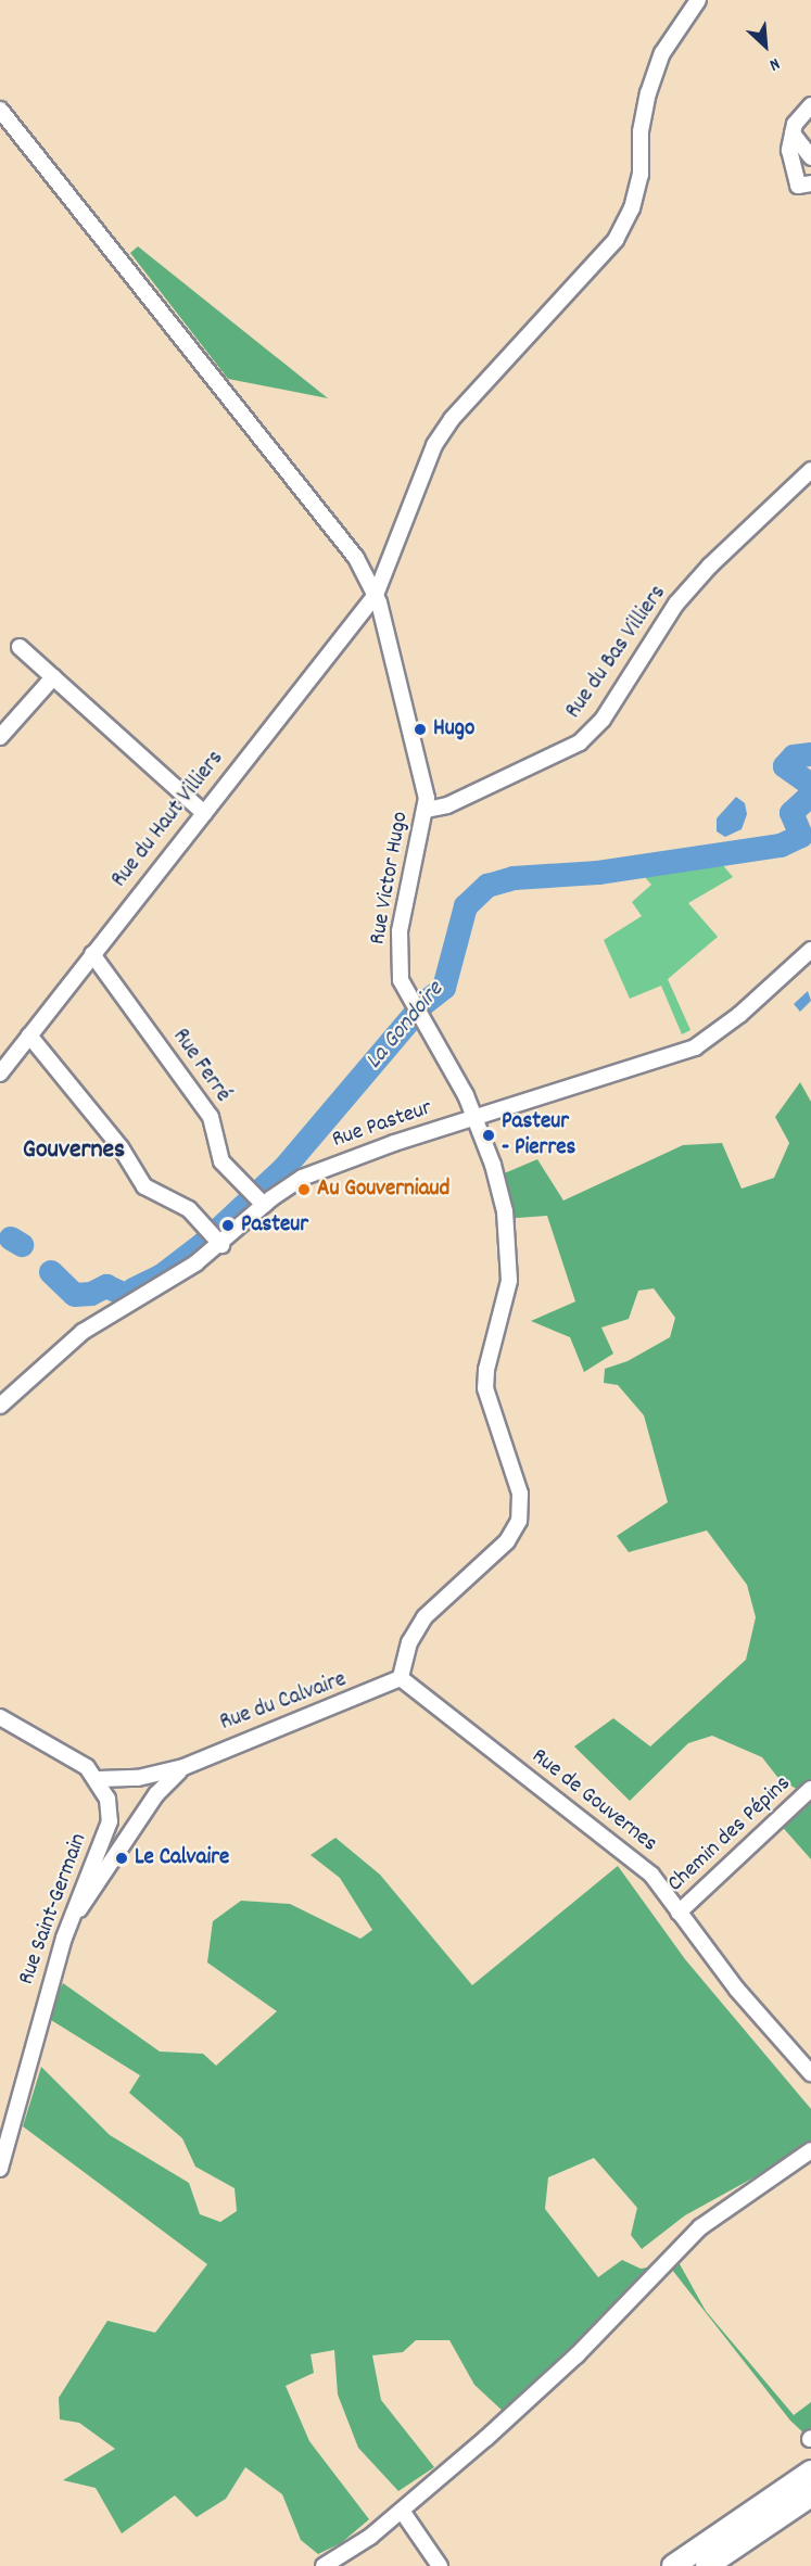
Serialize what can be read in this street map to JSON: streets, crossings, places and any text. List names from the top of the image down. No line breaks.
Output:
{"streets":{"street":["Rue du Bas Villiers","Rue du Haut Villiers","Rue Victor Hugo","Rue Ferré","Rue Pasteur","Rue du Calvaire","Rue de Gouvernes","Chemin des Pépins","Rue Saint-Germain"]},"crossings":[["Rue du Bas Villiers","Rue Victor Hugo"],["Rue du Haut Villiers","Rue Victor Hugo"],["Rue du Haut Villiers","Rue Ferré"],["Rue Victor Hugo","Rue Pasteur"],["Rue Victor Hugo","Rue du Calvaire"],["Rue Victor Hugo","Rue de Gouvernes"],["Rue Ferré","Rue Pasteur"],["Rue du Calvaire","Rue de Gouvernes"],["Rue du Calvaire","Rue Saint-Germain"],["Rue de Gouvernes","Chemin des Pépins"]],"districts":["Gouvernes"],"water":["La Gondoire"],"places":["Hugo","Pasteur - Pierres","Au Gouverniaud","Pasteur","Le Calvaire"],"north":"bottom right"}
